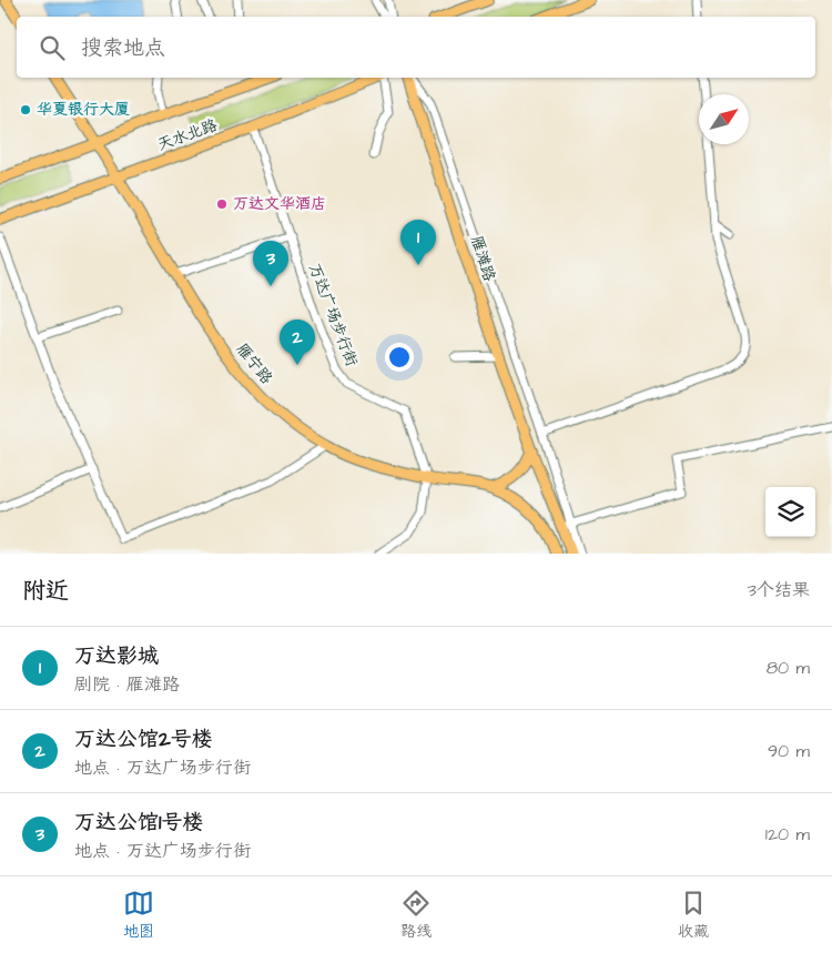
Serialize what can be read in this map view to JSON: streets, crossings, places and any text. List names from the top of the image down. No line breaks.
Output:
{"streets":{"main road":["天水北路","雁滩路","雁宁路"],"street":["万达广场步行街"]},"crossings":[["天水北路","万达广场步行街"],["天水北路","雁宁路"],["万达广场步行街","雁宁路"]],"places":["华夏银行大厦","万达文华酒店"],"north":"top right","page":{"search":"搜索地点","pins":["1","3","2"],"heading":["附近","3个结果"],"list":[{"mark":"1","name":"万达影城","note":"剧院 · 雁滩路","value":"80 m"},{"mark":"2","name":"万达公馆2号楼","note":"地点 · 万达广场步行街","value":"90 m"},{"mark":"3","name":"万达公馆1号楼","note":"地点 · 万达广场步行街","value":"120 m"}],"nav":["地图","路线","收藏"]}}
